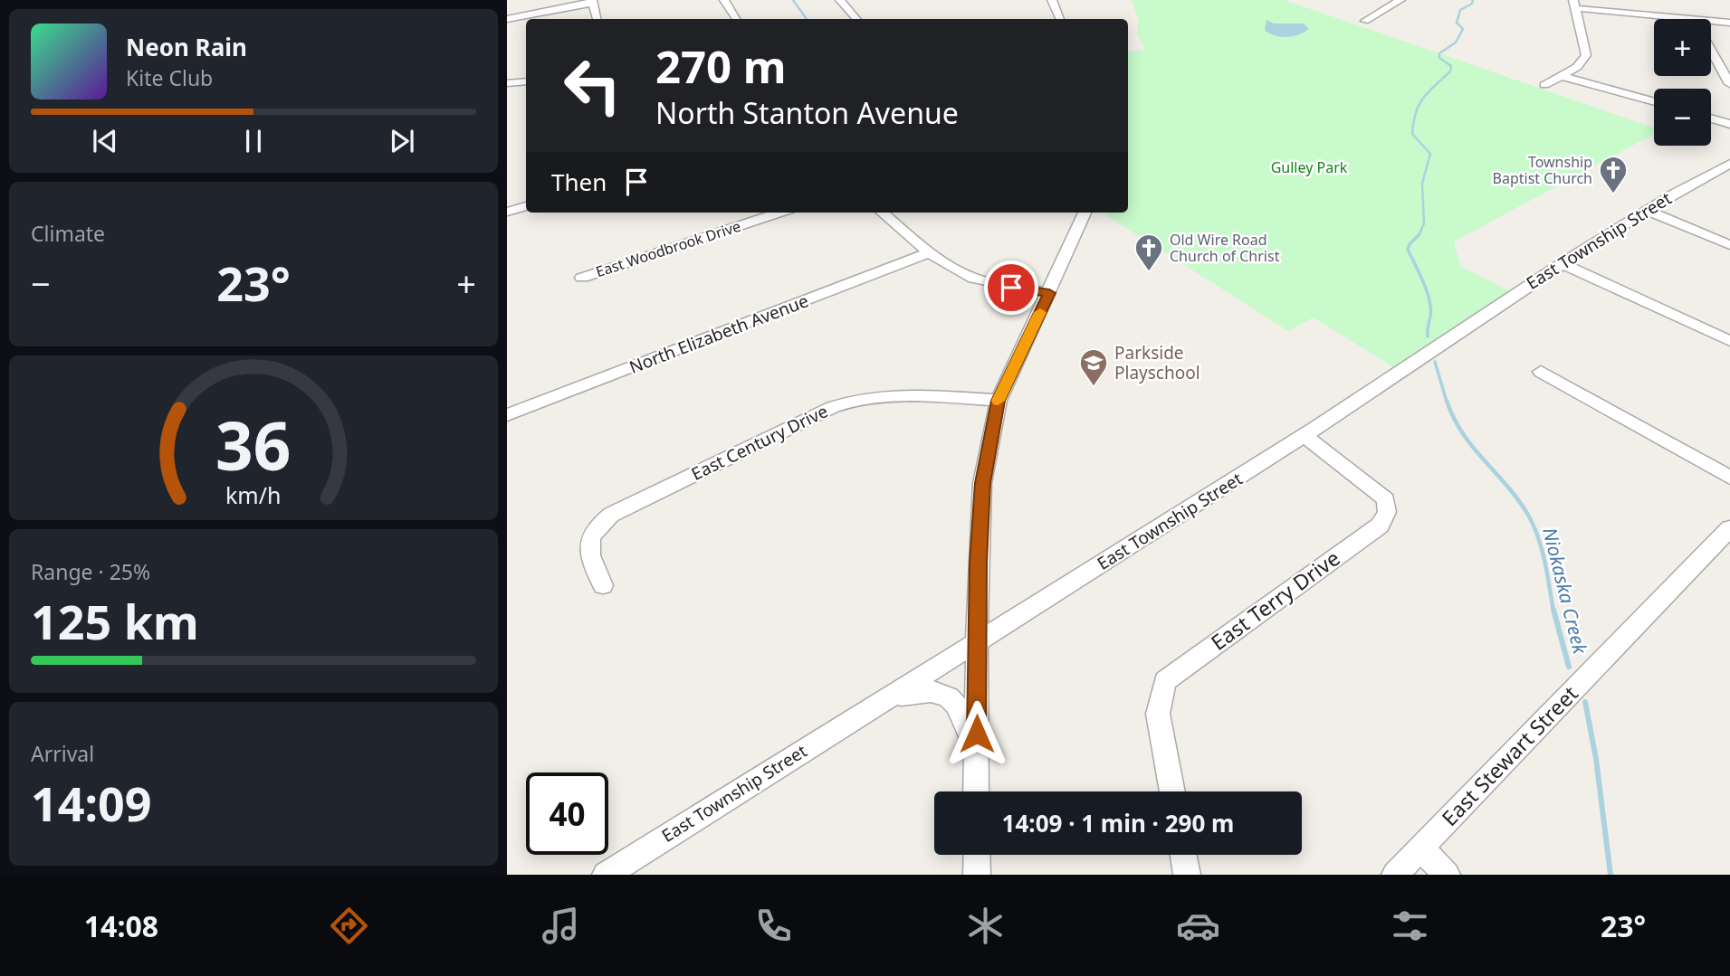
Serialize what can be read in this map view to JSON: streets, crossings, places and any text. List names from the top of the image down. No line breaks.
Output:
{"streets":{"street":["East Township Street","East Woodbrook Drive","North Elizabeth Avenue","East Century Drive","East Terry Drive","East Stewart Street"]},"crossings":[["East Township Street","East Terry Drive"]],"water":["Niokaska Creek"],"parks":["Gulley Park"],"places":{"church":["Township Baptist Church","Old Wire Road Church of Christ"],"school or university":["Parkside Playschool"]},"page":{"map_buttons":["+","−"],"turn":["270 m","North Stanton Avenue"],"song":["Neon Rain","Kite Club"],"then":"Then","tile":["Climate",["Range · 25%","125 km"],["Arrival","14:09"]],"heat":["−","23°","+"],"limit":"40","trip":"14:09 · 1 min · 290 m","tabs":["14:08","23°"],"gauge":["36","km/h"]}}
